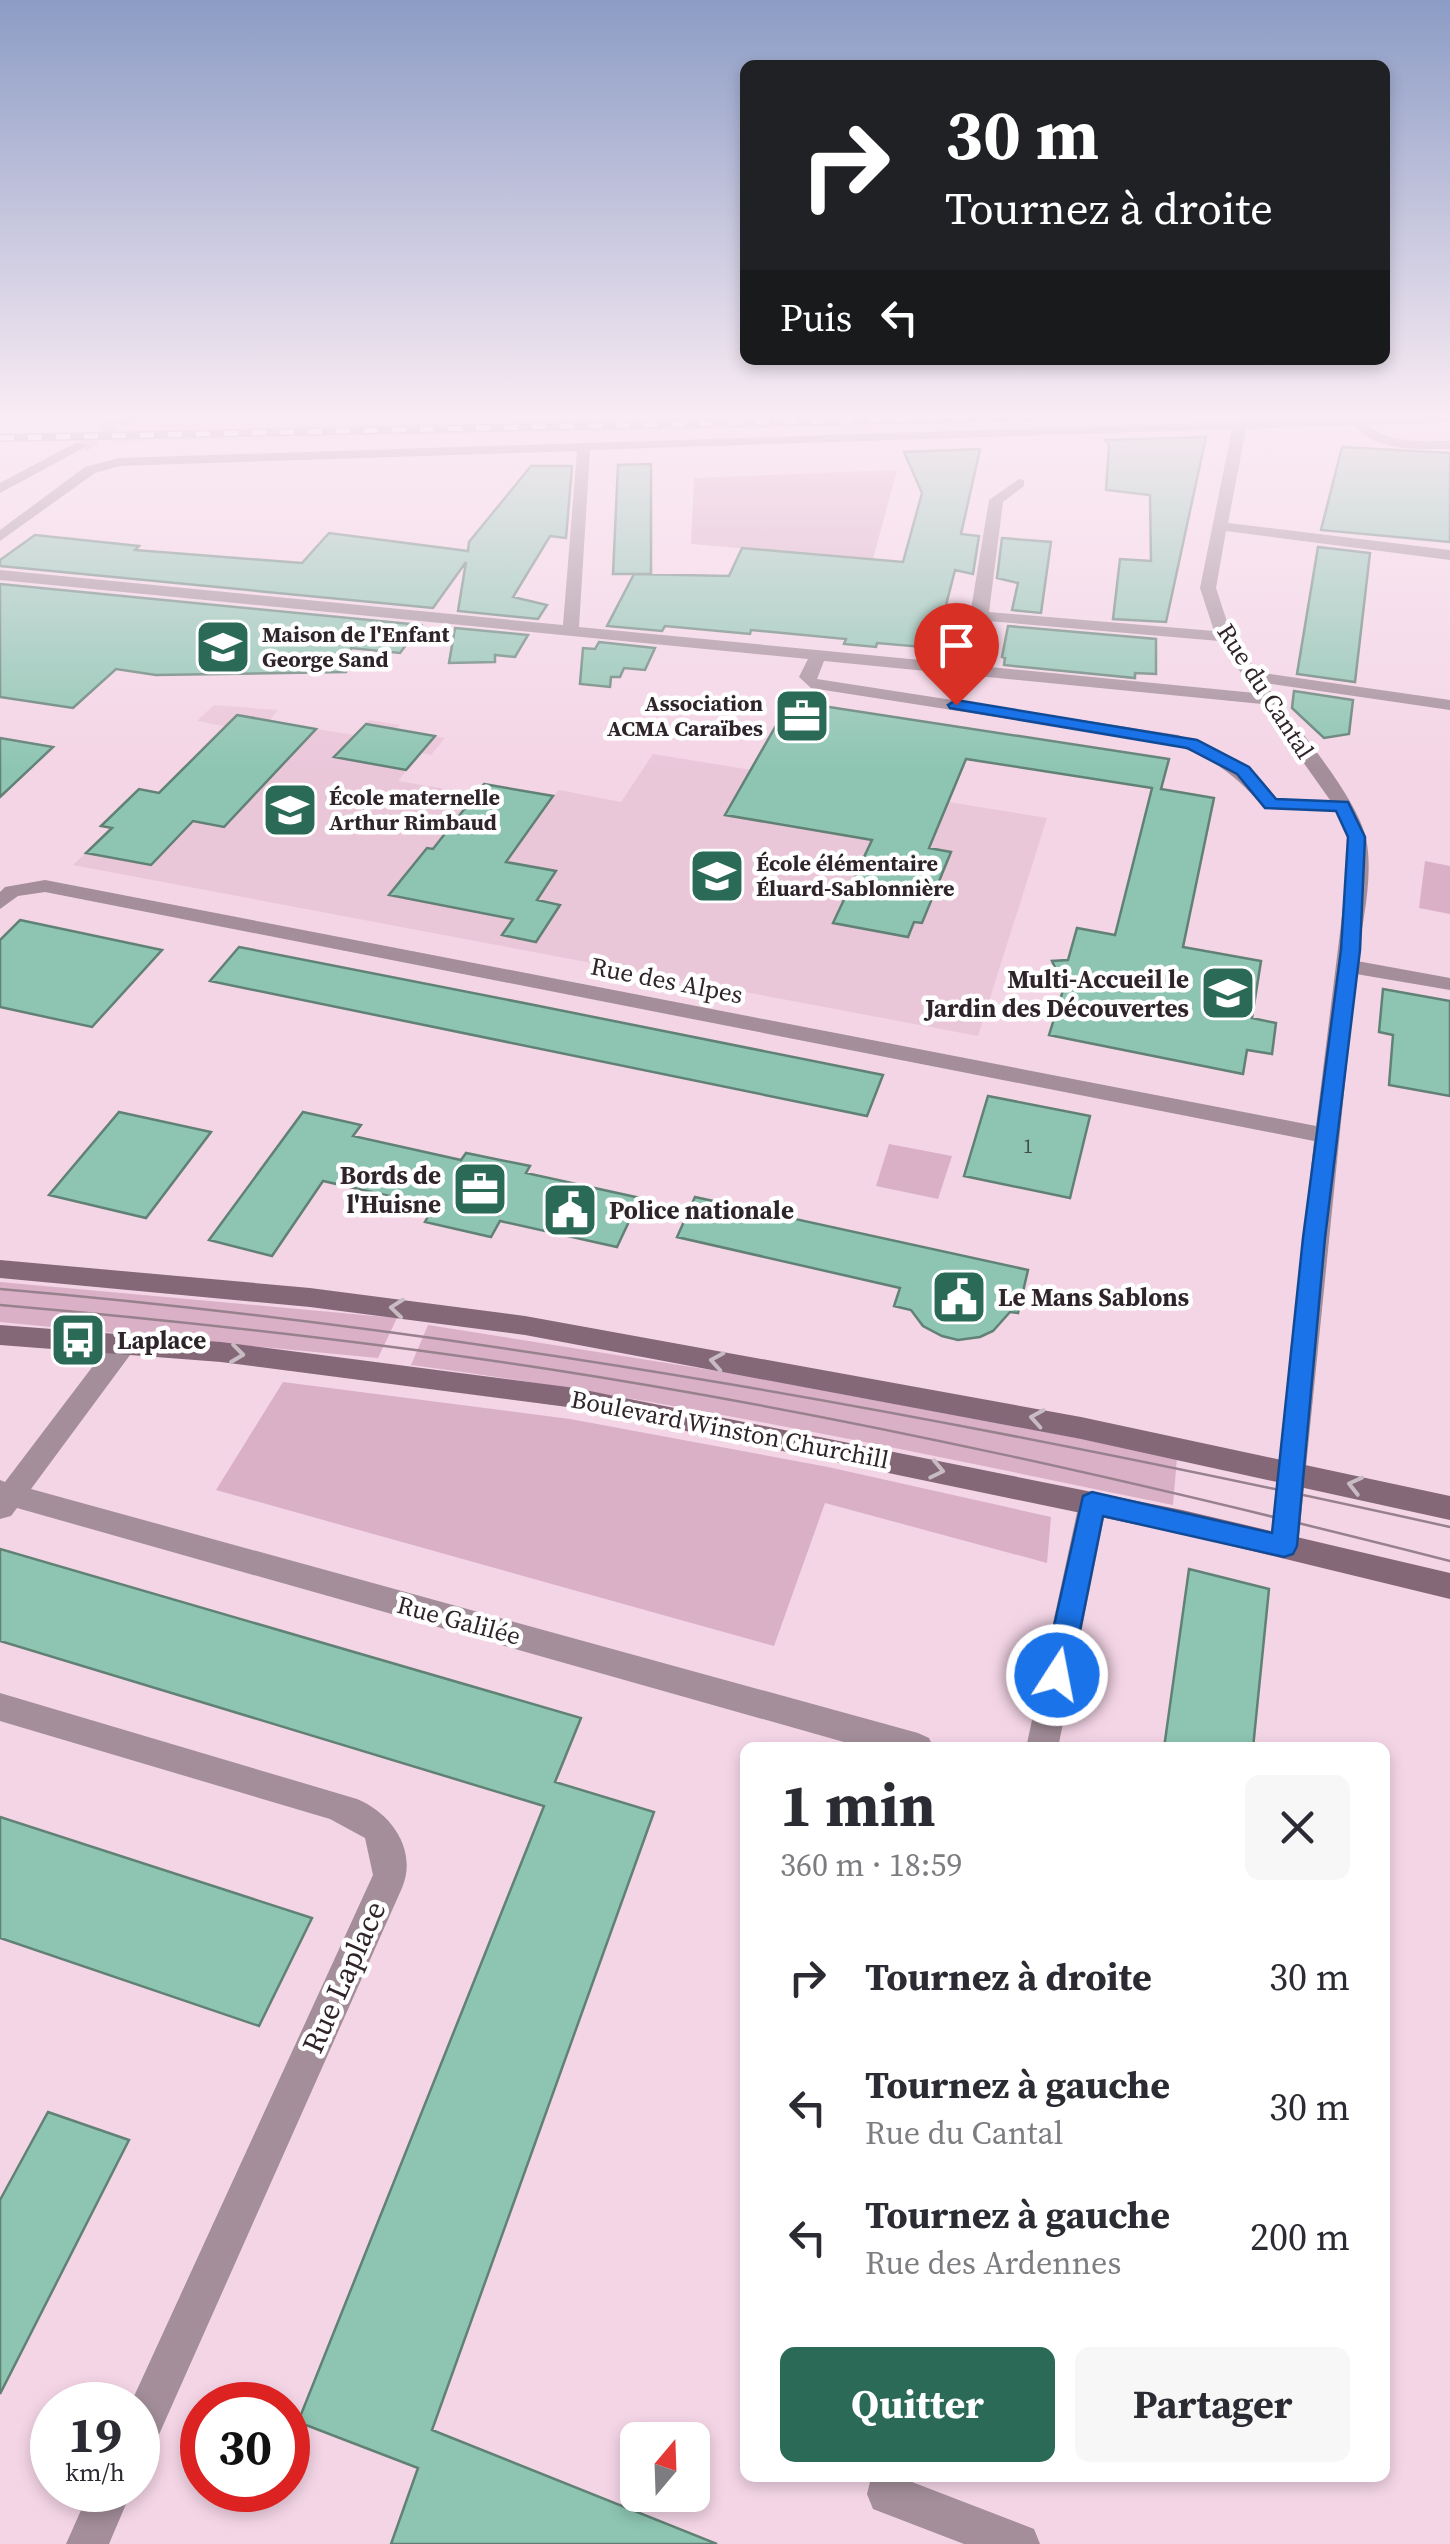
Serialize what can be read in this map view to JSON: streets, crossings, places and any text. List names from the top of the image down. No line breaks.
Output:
{"streets":{"street":["Rue du Cantal","Rue des Alpes","Boulevard Winston Churchill","Rue Galilée","Rue Laplace"]},"crossings":[["Rue du Cantal","Rue des Alpes"],["Rue du Cantal","Boulevard Winston Churchill"]],"places":{"school or university":["Maison de l'Enfant George Sand","École maternelle Arthur Rimbaud","École élémentaire Éluard-Sablonnière","Multi-Accueil le Jardin des Découvertes"],"office":["Association ACMA Caraïbes","Bords de l'Huisne"],"public building":["Police nationale","Le Mans Sablons"],"bus stop":["Laplace"]},"house_numbers":["1"],"north":"top","page":{"turn":["30 m","Tournez à droite"],"then":"Puis","heading":["1 min","360 m · 18:59"],"list":[{"name":"Tournez à droite","value":"30 m"},{"name":"Tournez à gauche","note":"Rue du Cantal","value":"30 m"},{"name":"Tournez à gauche","note":"Rue des Ardennes","value":"200 m"}],"buttons":["Quitter","Partager"],"speed":"19 km/h","limit":"30"}}
